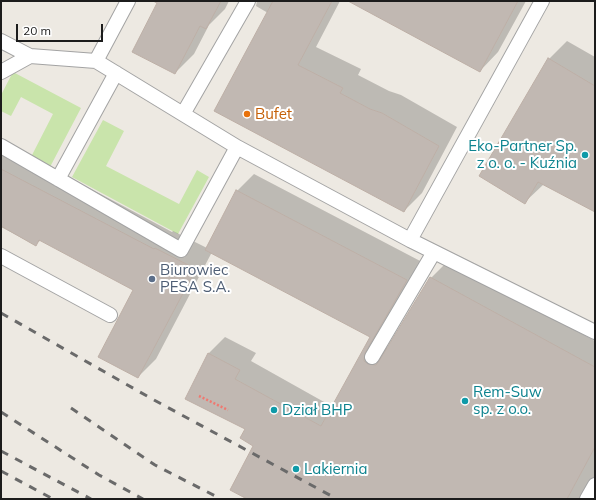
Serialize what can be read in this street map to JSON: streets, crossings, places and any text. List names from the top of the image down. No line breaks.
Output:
{"places":["Bufet","Eko-Partner Sp. z o. o. - Kuźnia","Biurowiec PESA S.A.","Rem-Suw sp. z o.o.","Dział BHP","Lakiernia"],"scale_bar":"20 m"}
